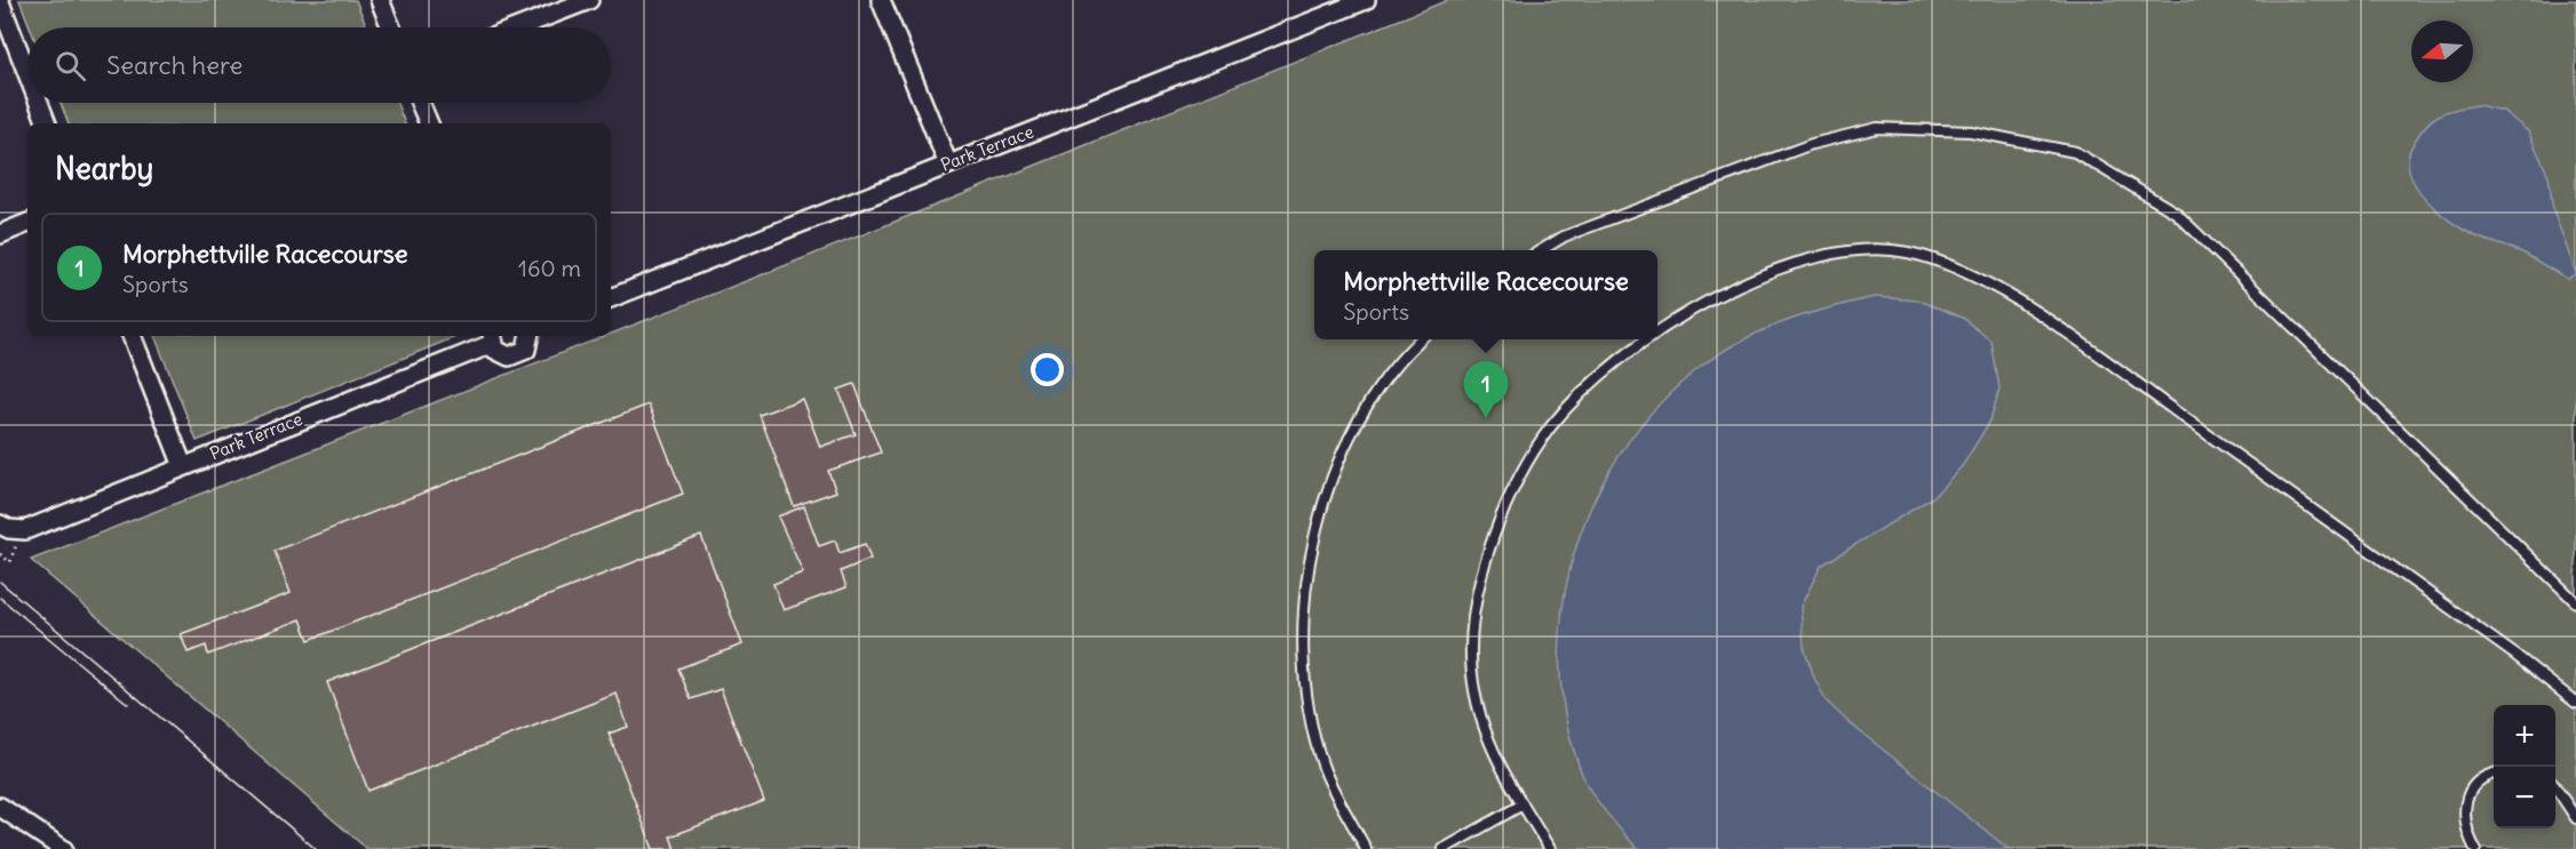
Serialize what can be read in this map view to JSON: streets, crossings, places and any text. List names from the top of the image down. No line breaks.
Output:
{"streets":{"street":["Park Terrace"]},"north":"left","page":{"search":"Search here","heading":"Nearby","list":[{"mark":"1","name":"Morphettville Racecourse","note":"Sports","value":"160 m"}],"popup":["Morphettville Racecourse","Sports"],"pins":"1","map_buttons":["+","−"]}}
